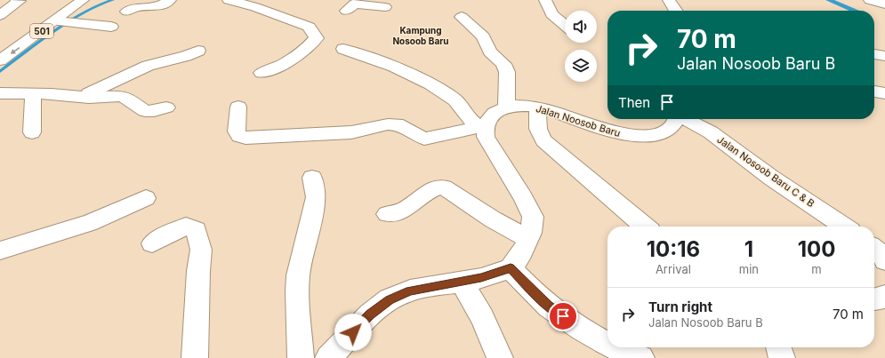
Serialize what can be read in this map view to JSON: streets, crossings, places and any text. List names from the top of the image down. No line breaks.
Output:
{"streets":{"street":["501","Jalan Noosob Baru","Jalan Nosoob Baru C & B"]},"districts":["Kampung Nosoob Baru"],"page":{"turn":["70 m","Jalan Nosoob Baru B"],"then":"Then","eta":["10:16","Arrival","1","min","100","m"],"list":[{"name":"Turn right","note":"Jalan Nosoob Baru B","value":"70 m"}]}}
